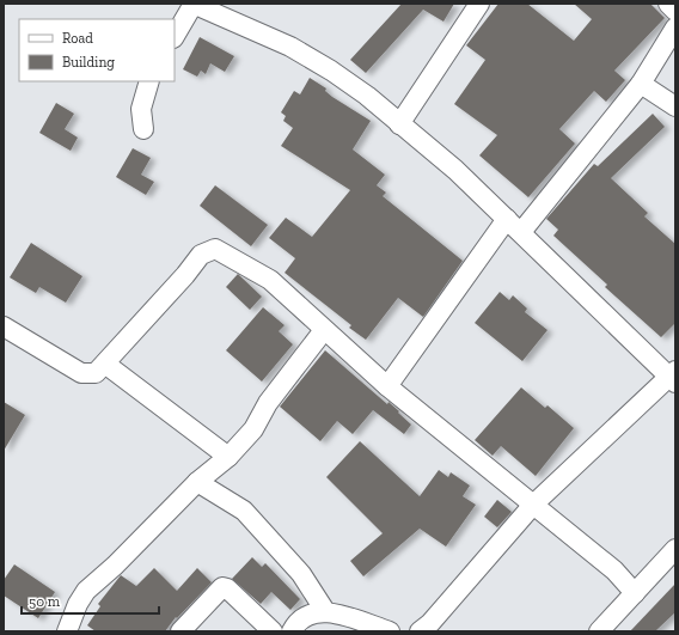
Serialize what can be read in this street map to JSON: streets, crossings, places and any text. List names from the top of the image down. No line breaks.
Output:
{"legend":["Road","Building"],"scale_bar":"50 m"}
